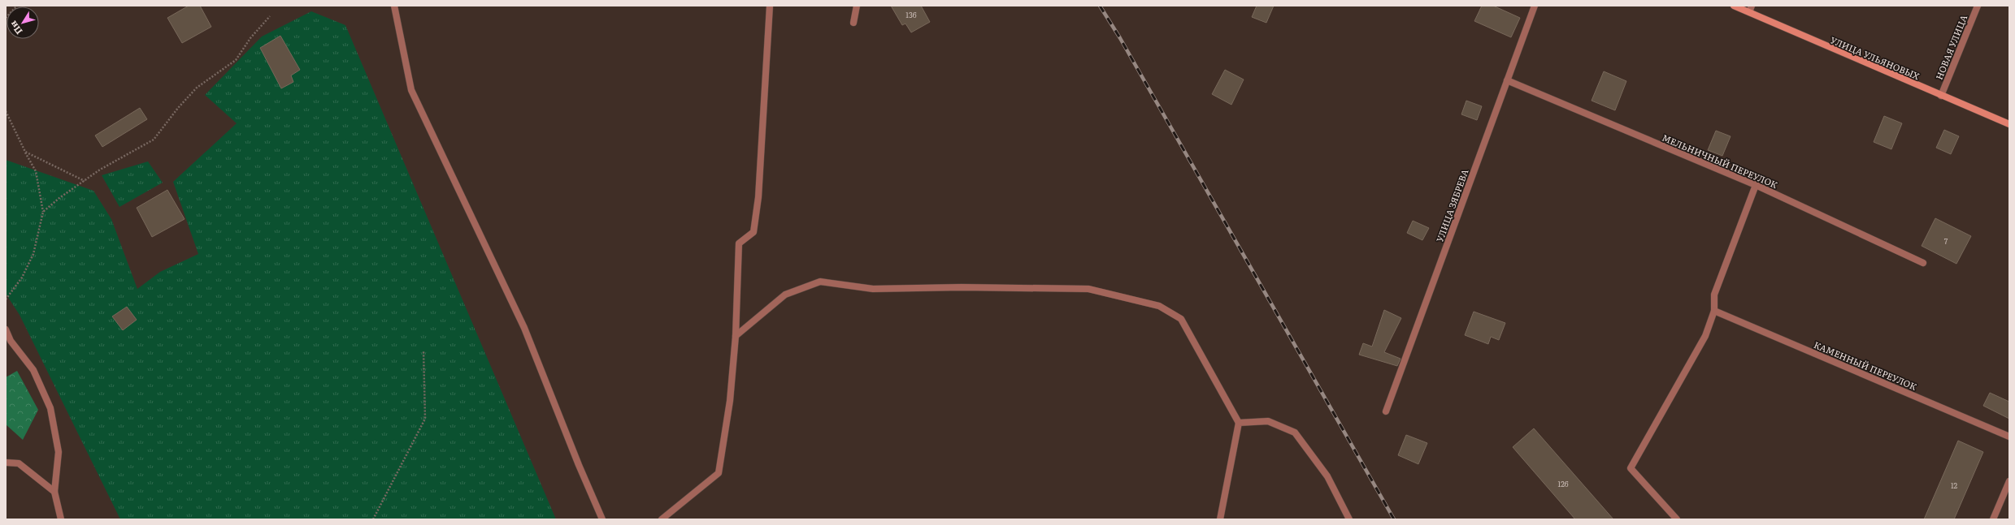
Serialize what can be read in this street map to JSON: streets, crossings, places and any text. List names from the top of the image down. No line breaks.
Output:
{"streets":{"street":["НОВАЯ УЛИЦА","УЛИЦА УЛЬЯНОВЫХ","МЕЛЬНИЧНЫЙ ПЕРЕУЛОК","УЛИЦА ЗЯБРЕВА","КАМЕННЫЙ ПЕРЕУЛОК"]},"crossings":[["НОВАЯ УЛИЦА","УЛИЦА УЛЬЯНОВЫХ"],["МЕЛЬНИЧНЫЙ ПЕРЕУЛОК","УЛИЦА ЗЯБРЕВА"]],"house_numbers":["136","7","126","12"],"north":"bottom left"}
